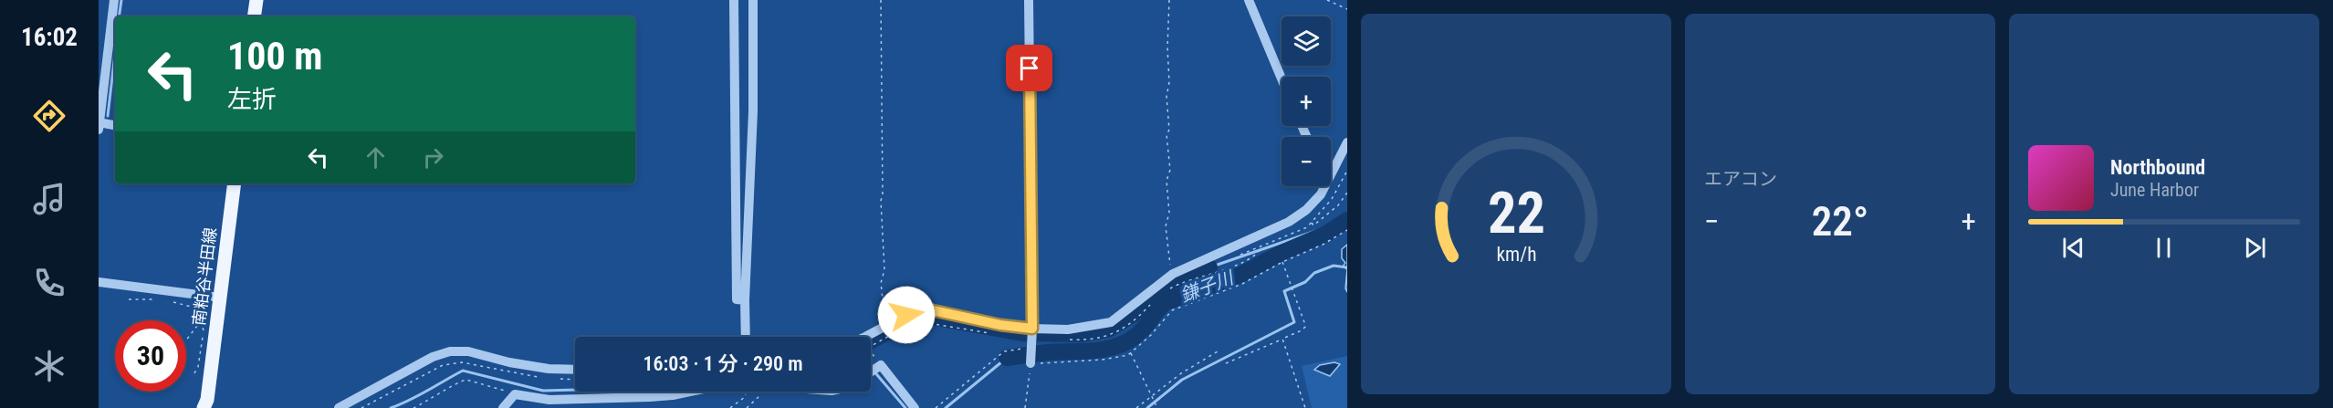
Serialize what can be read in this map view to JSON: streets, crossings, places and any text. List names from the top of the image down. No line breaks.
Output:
{"streets":{"main road":["南粕谷半田線"]},"water":["鎌子川"],"page":{"tabs":"16:02","tile":"エアコン","map_buttons":["+","−"],"turn":["100 m","左折"],"song":["Northbound","June Harbor"],"heat":["−","22°","+"],"limit":"30","trip":"16:03 · 1 分 · 290 m","gauge":["22","km/h"]}}
